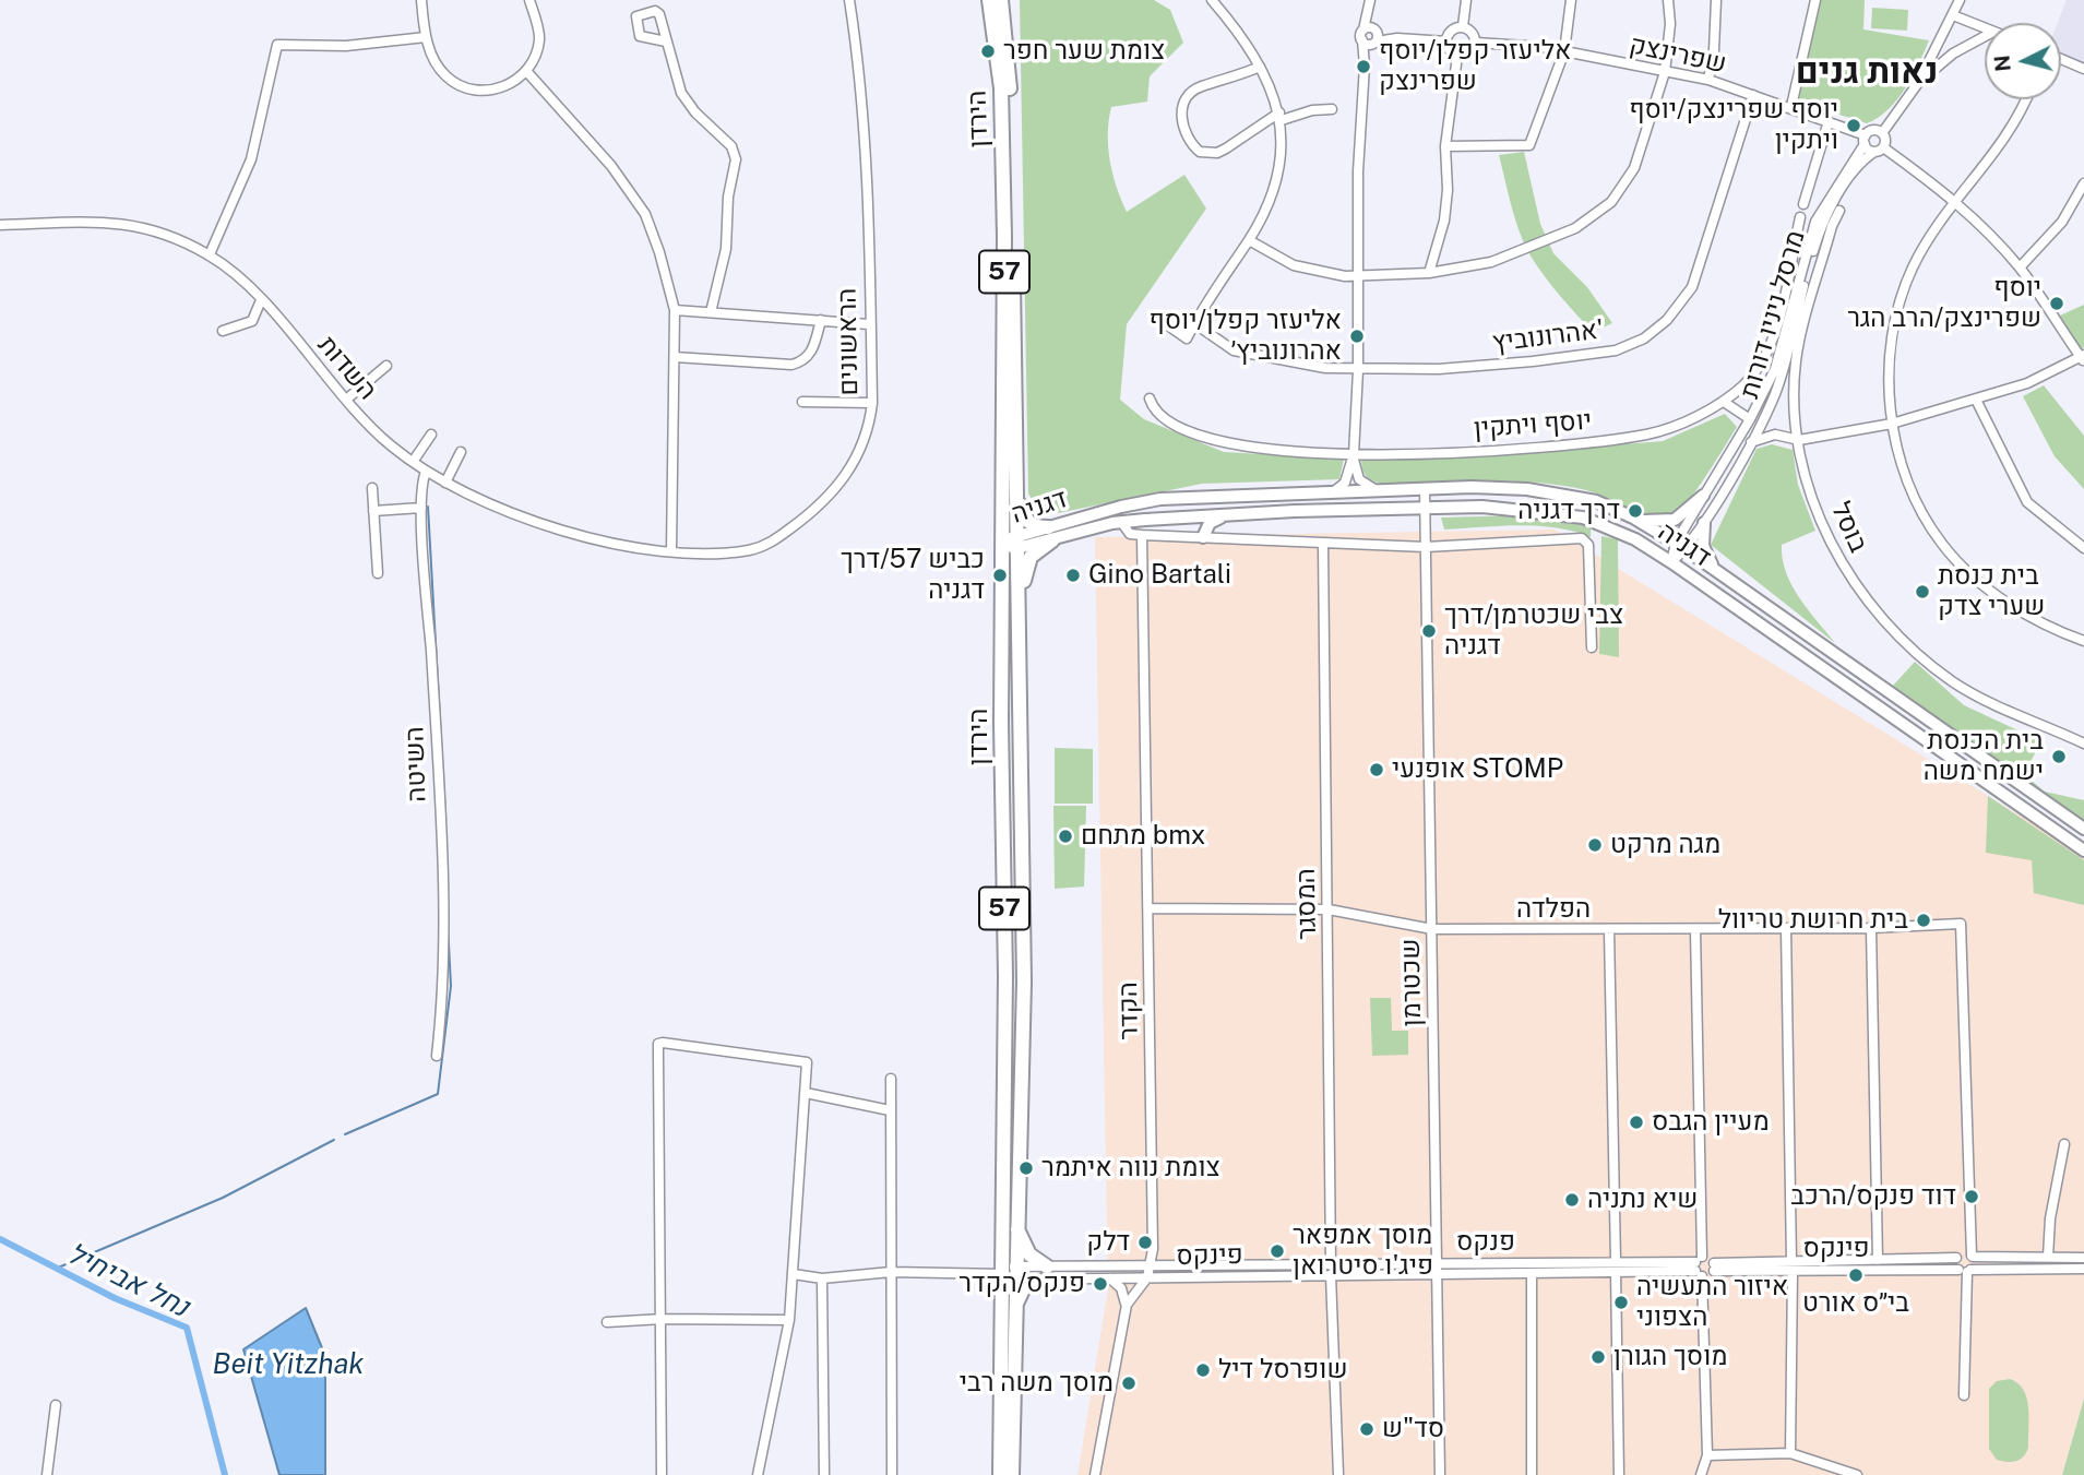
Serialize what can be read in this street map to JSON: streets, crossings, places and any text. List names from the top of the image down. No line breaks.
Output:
{"streets":{"highway":["הירדן","57"],"main road":["דגניה"],"street":["שפרינצק","מרסל ניניו דורות","אהרונוביץ'","הראשונים","השדות","יוסף ויתקין","בוסל","השיטה","המסגר","הפלדה","שכטרמן","הקדר","פנקס","פינקס"]},"crossings":[["שפרינצק","מרסל ניניו דורות"],["שפרינצק","אהרונוביץ'"],["הירדן","דגניה"],["הירדן","פינקס"],["מרסל ניניו דורות","דגניה"],["הראשונים","השדות"],["השדות","השיטה"],["דגניה","שכטרמן"],["המסגר","הפלדה"],["המסגר","פנקס"],["הפלדה","שכטרמן"],["הפלדה","הקדר"],["שכטרמן","פנקס"],["שכטרמן","פינקס"],["הקדר","פנקס"],["הקדר","פינקס"],["פנקס","פינקס"]],"districts":["נאות גנים"],"water":["נחל אביחיל","Beit Yitzhak"],"places":["צומת שער חפר","אליעזר קפלן/יוסף שפרינצק","יוסף שפרינצק/יוסף ויתקין","יוסף שפרינצק/הרב הגר","אליעזר קפלן/יוסף אהרונוביץ׳","דרך דגניה","כביש 57/דרך דגניה","Gino Bartali","בית כנסת שערי צדק","צבי שכטרמן/דרך דגניה","בית הכנסת ישמח משה","אופנעי STOMP","מתחם bmx","מגה מרקט","בית חרושת טריוול","מעיין הגבס","צומת נווה איתמר","דוד פנקס/הרכב","שיא נתניה","דלק","מוסך אמפאר פיג'ו סיטרואן","בי״ס אורט","פנקס/הקדר","איזור התעשיה הצפוני","מוסך הגורן","שופרסל דיל","מוסך משה רבי","סד\"ש"],"north":"left"}
